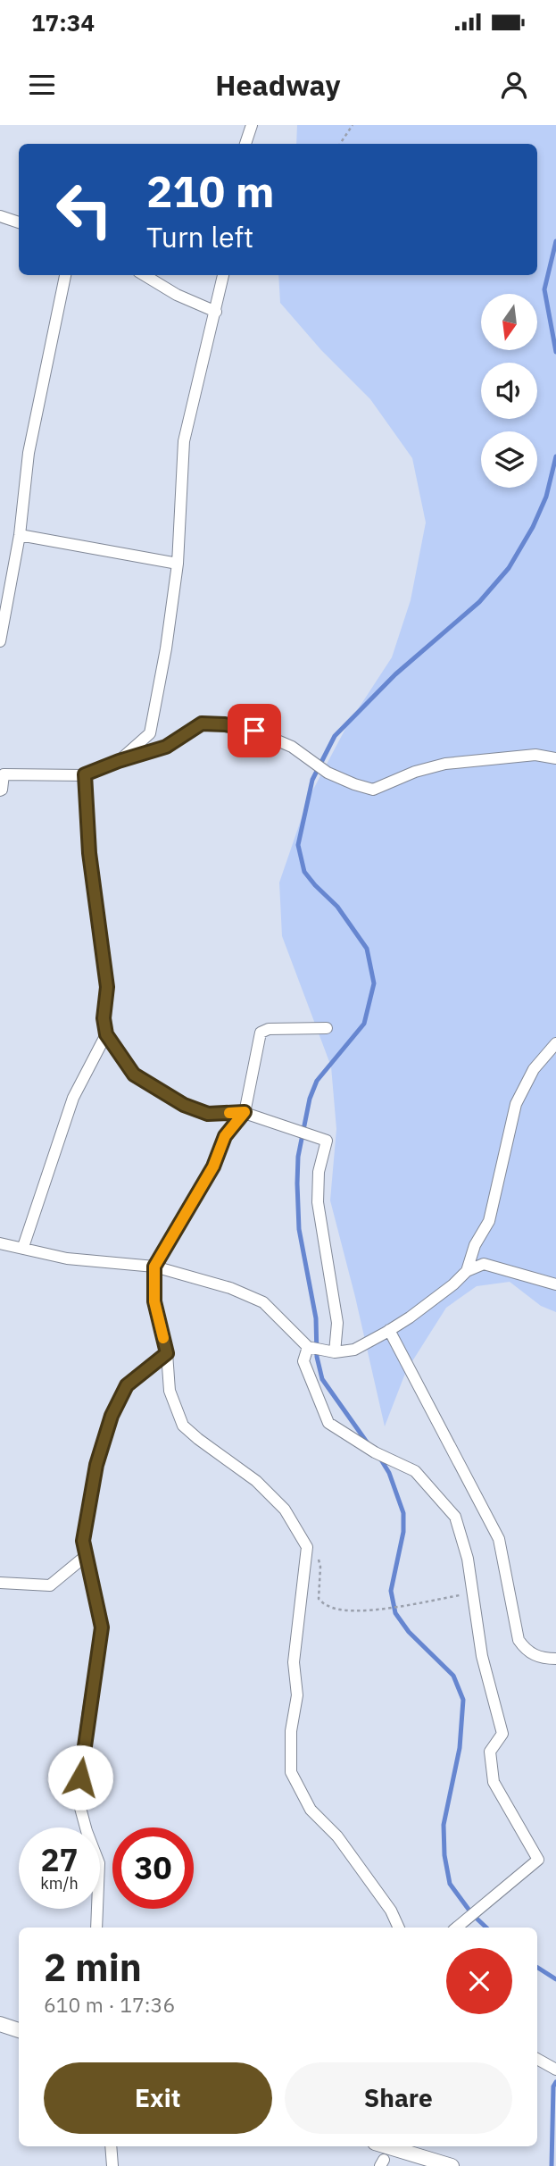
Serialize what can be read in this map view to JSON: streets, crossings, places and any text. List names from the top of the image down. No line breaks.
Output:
{"north":"bottom","page":{"status":"17:34","header":"Headway","turn":["210 m","Turn left"],"speed":"27 km/h","limit":"30","heading":["2 min","610 m · 17:36"],"buttons":["Exit","Share"]}}
